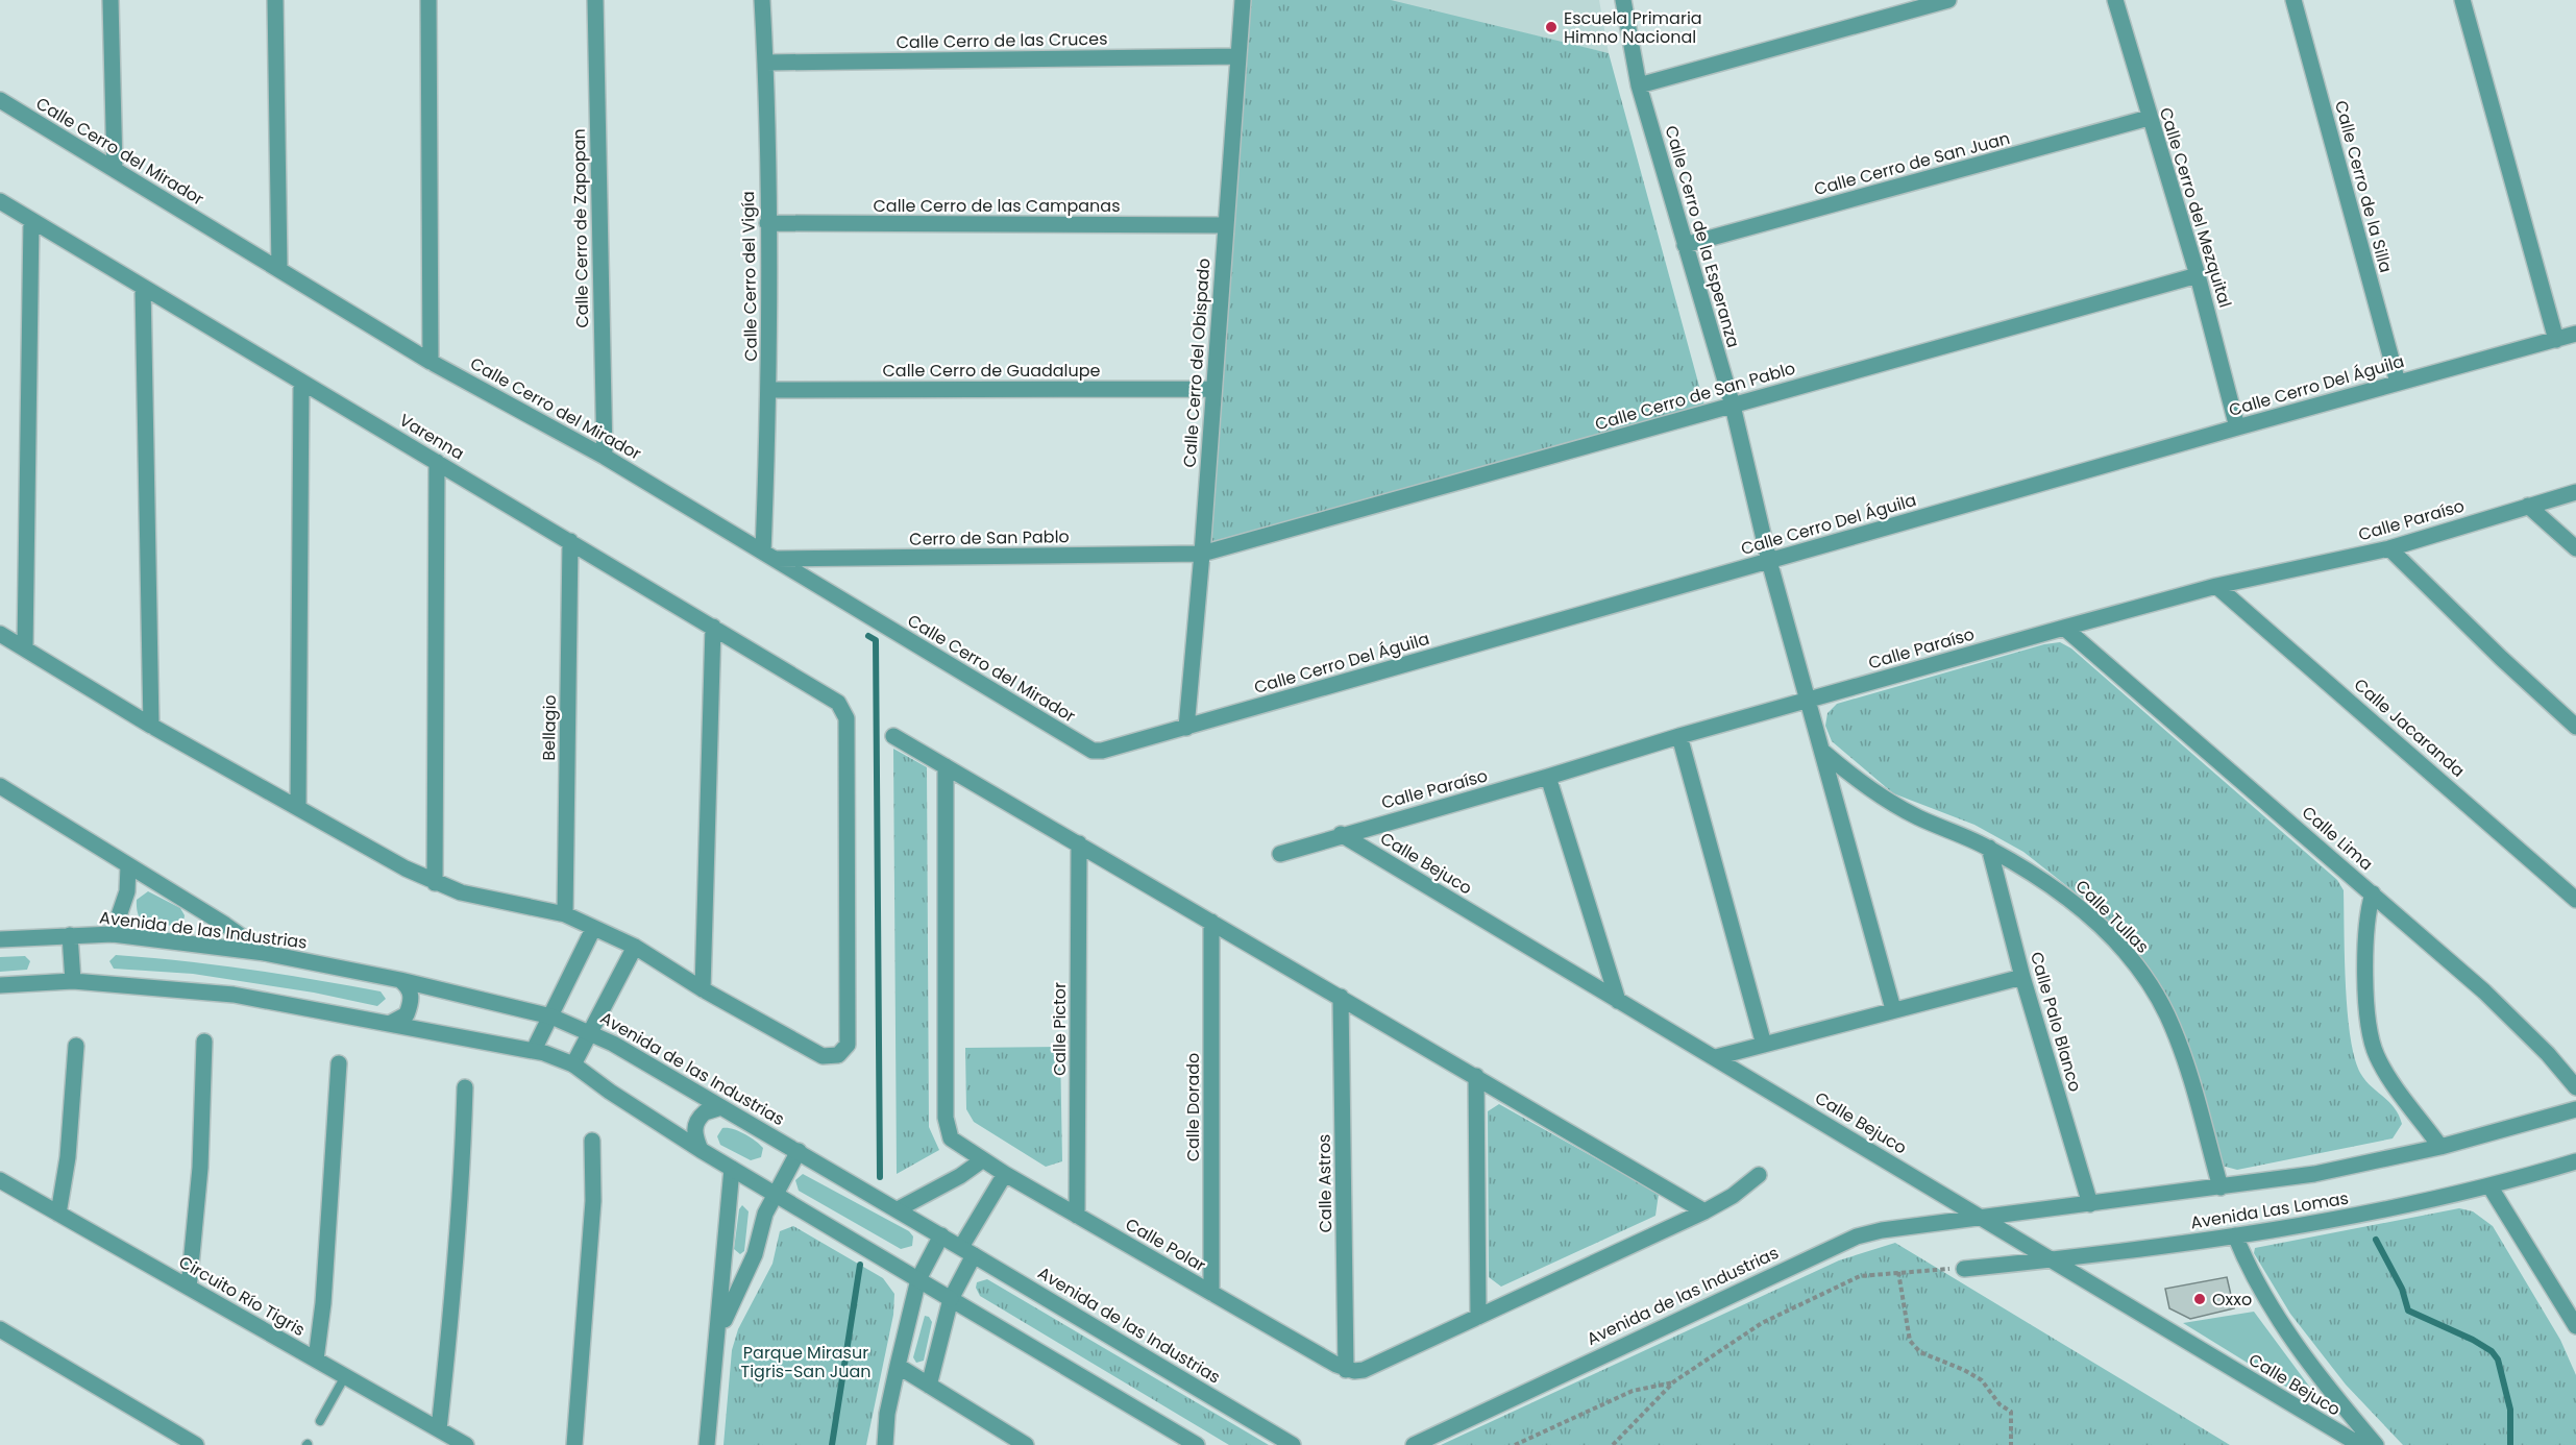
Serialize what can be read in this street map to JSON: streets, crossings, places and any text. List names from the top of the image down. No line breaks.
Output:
{"streets":{"street":["Calle Cerro de las Cruces","Calle Cerro del Mirador","Calle Cerro de San Juan","Calle Cerro de la Silla","Calle Cerro de las Campanas","Calle Cerro del Mezquital","Calle Cerro de Zapopan","Calle Cerro de la Esperanza","Calle Cerro del Vigía","Calle Cerro del Obispado","Calle Cerro de Guadalupe","Calle Cerro Del Águila","Calle Cerro de San Pablo","Varenna","Calle Paraíso","Cerro de San Pablo","Bellagio","Calle Jacaranda","Calle Lima","Calle Bejuco","Calle Tullas","Avenida de las Industrias","Calle Palo Blanco","Calle Pictor","Calle Dorado","Calle Astros","Avenida Las Lomas","Calle Polar","Circuito Río Tigris"]},"crossings":[["Calle Cerro de las Cruces","Calle Cerro del Vigía"],["Calle Cerro de las Cruces","Calle Cerro del Obispado"],["Calle Cerro del Mirador","Calle Cerro de Zapopan"],["Calle Cerro del Mirador","Calle Cerro del Vigía"],["Calle Cerro del Mirador","Calle Cerro Del Águila"],["Calle Cerro del Mirador","Cerro de San Pablo"],["Calle Cerro de San Juan","Calle Cerro del Mezquital"],["Calle Cerro de San Juan","Calle Cerro de la Esperanza"],["Calle Cerro de la Silla","Calle Cerro Del Águila"],["Calle Cerro de las Campanas","Calle Cerro del Vigía"],["Calle Cerro de las Campanas","Calle Cerro del Obispado"],["Calle Cerro del Mezquital","Calle Cerro Del Águila"],["Calle Cerro del Mezquital","Calle Cerro de San Pablo"],["Calle Cerro de la Esperanza","Calle Cerro Del Águila"],["Calle Cerro de la Esperanza","Calle Cerro de San Pablo"],["Calle Cerro de la Esperanza","Calle Paraíso"],["Calle Cerro de la Esperanza","Calle Tullas"],["Calle Cerro del Vigía","Calle Cerro de Guadalupe"],["Calle Cerro del Vigía","Cerro de San Pablo"],["Calle Cerro del Obispado","Calle Cerro de Guadalupe"],["Calle Cerro del Obispado","Calle Cerro Del Águila"],["Calle Cerro del Obispado","Calle Cerro de San Pablo"],["Calle Cerro del Obispado","Cerro de San Pablo"],["Calle Cerro de San Pablo","Cerro de San Pablo"],["Varenna","Bellagio"],["Calle Paraíso","Calle Jacaranda"],["Calle Paraíso","Calle Lima"],["Calle Paraíso","Calle Bejuco"],["Calle Bejuco","Avenida de las Industrias"],["Calle Bejuco","Avenida Las Lomas"],["Calle Tullas","Calle Palo Blanco"],["Calle Tullas","Avenida Las Lomas"],["Avenida de las Industrias","Avenida Las Lomas"],["Calle Palo Blanco","Avenida Las Lomas"],["Calle Pictor","Calle Polar"],["Calle Dorado","Calle Polar"],["Calle Astros","Calle Polar"]],"parks":["Parque Mirasur Tigris-San Juan"],"places":["Escuela Primaria Himno Nacional","Oxxo"]}
